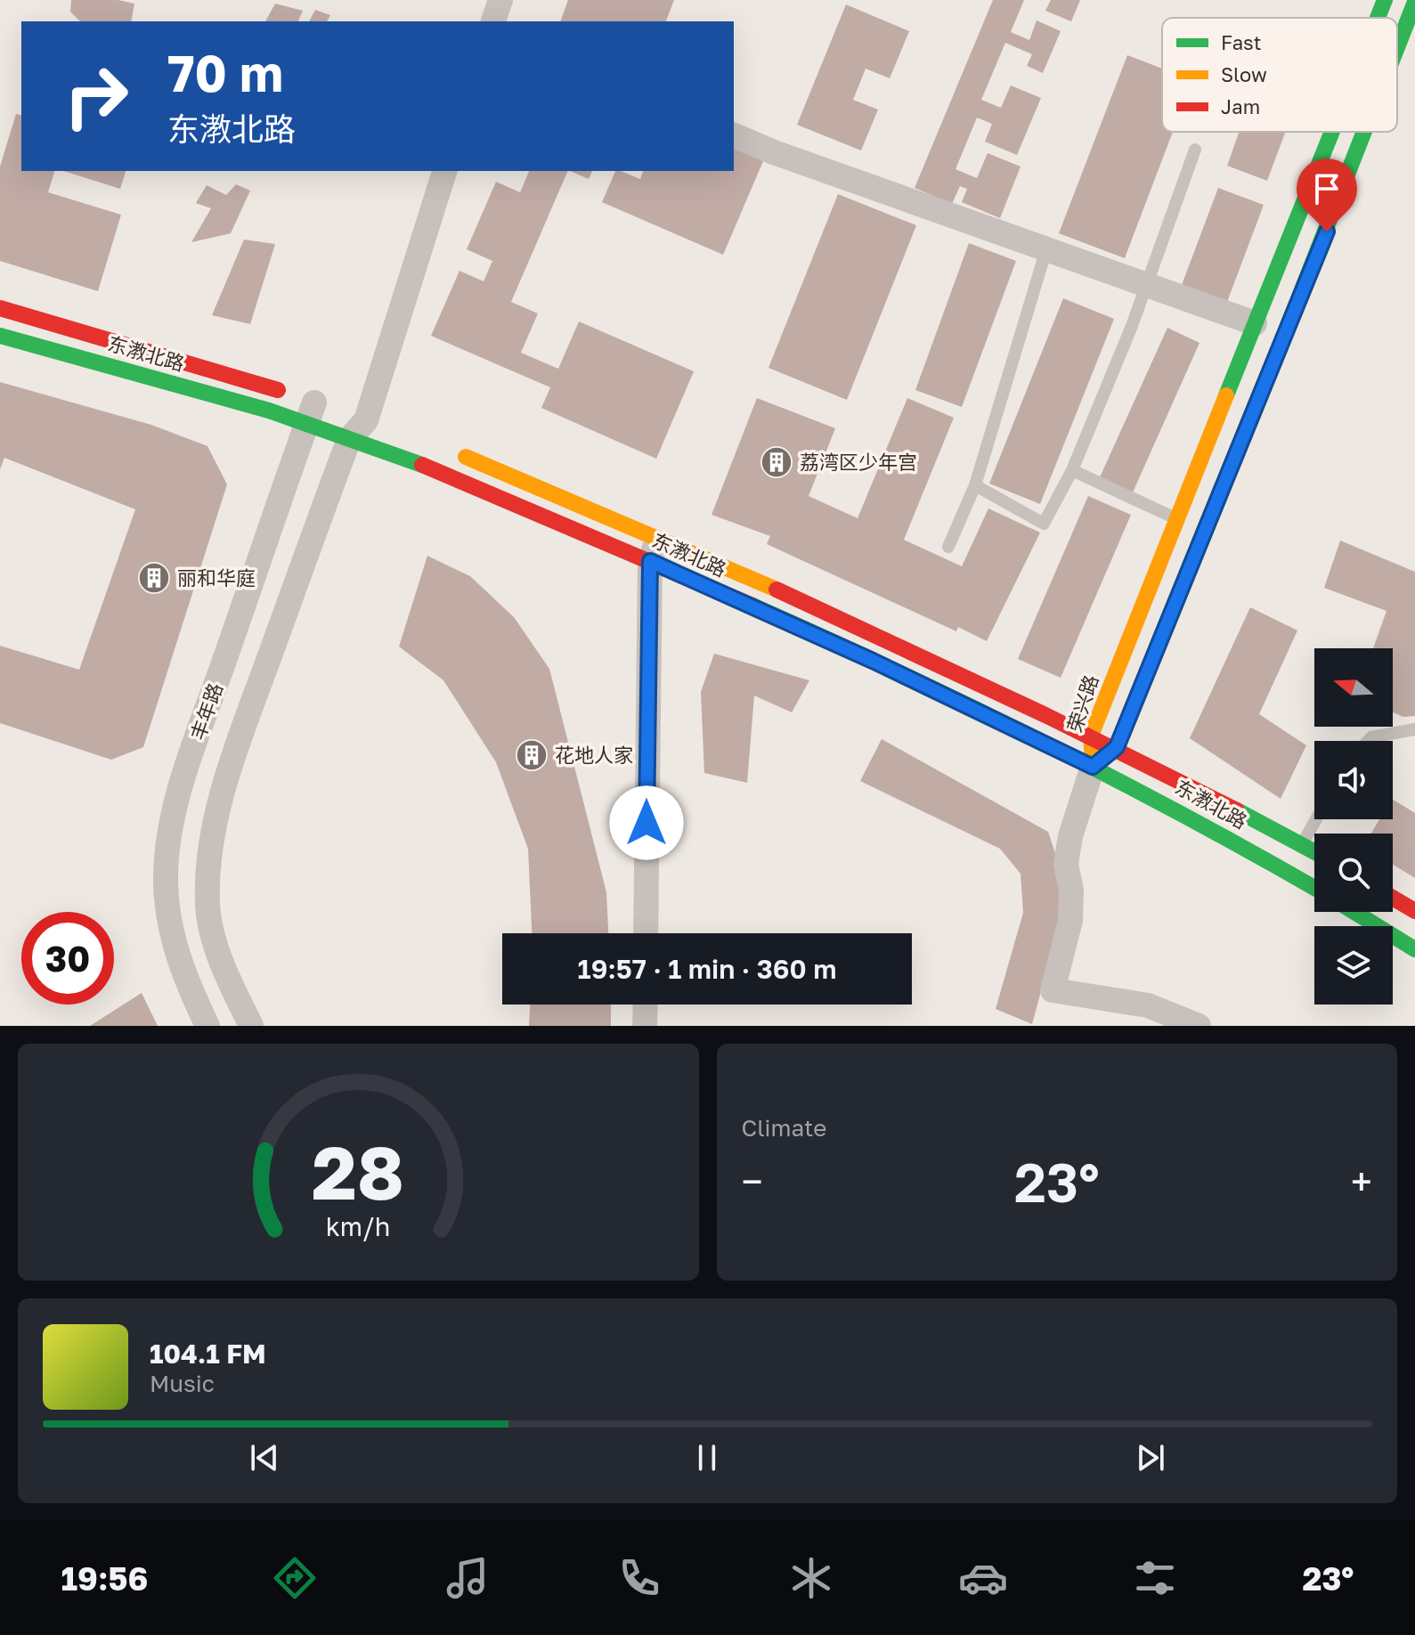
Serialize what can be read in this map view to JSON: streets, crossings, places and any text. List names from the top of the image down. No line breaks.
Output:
{"streets":{"main road":["东漖北路","荣兴路"],"street":["丰年路"]},"crossings":[["东漖北路","荣兴路"],["东漖北路","丰年路"]],"places":{"building":["荔湾区少年宫","丽和华庭","花地人家"]},"legend":["Fast","Slow","Jam"],"north":"left","page":{"turn":["70 m","东漖北路"],"limit":"30","trip":"19:57 · 1 min · 360 m","tile":"Climate","heat":["−","23°","+"],"song":["104.1 FM","Music"],"tabs":["19:56","23°"],"gauge":["28","km/h"]}}
